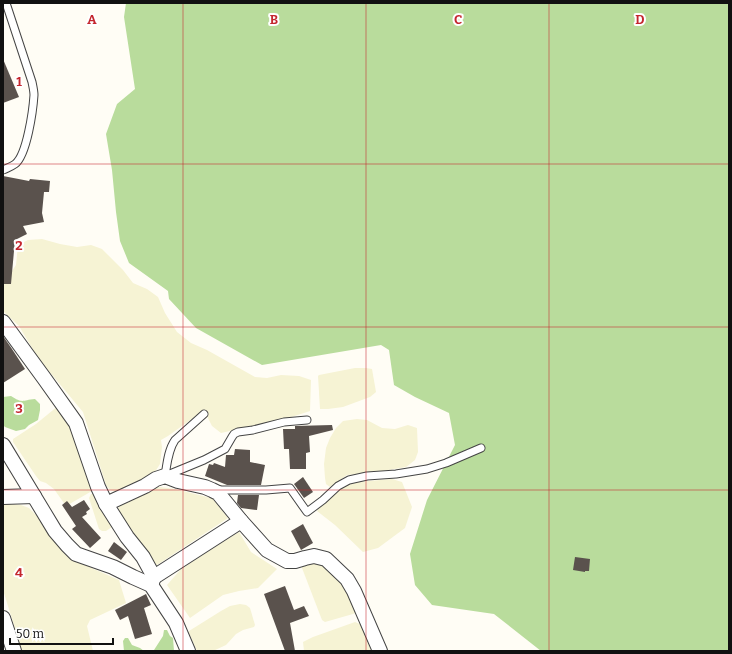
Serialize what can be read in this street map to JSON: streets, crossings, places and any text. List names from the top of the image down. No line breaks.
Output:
{"scale_bar":"50 m","grid":{"columns":["A","B","C","D"],"rows":["1","2","3","4"]}}
